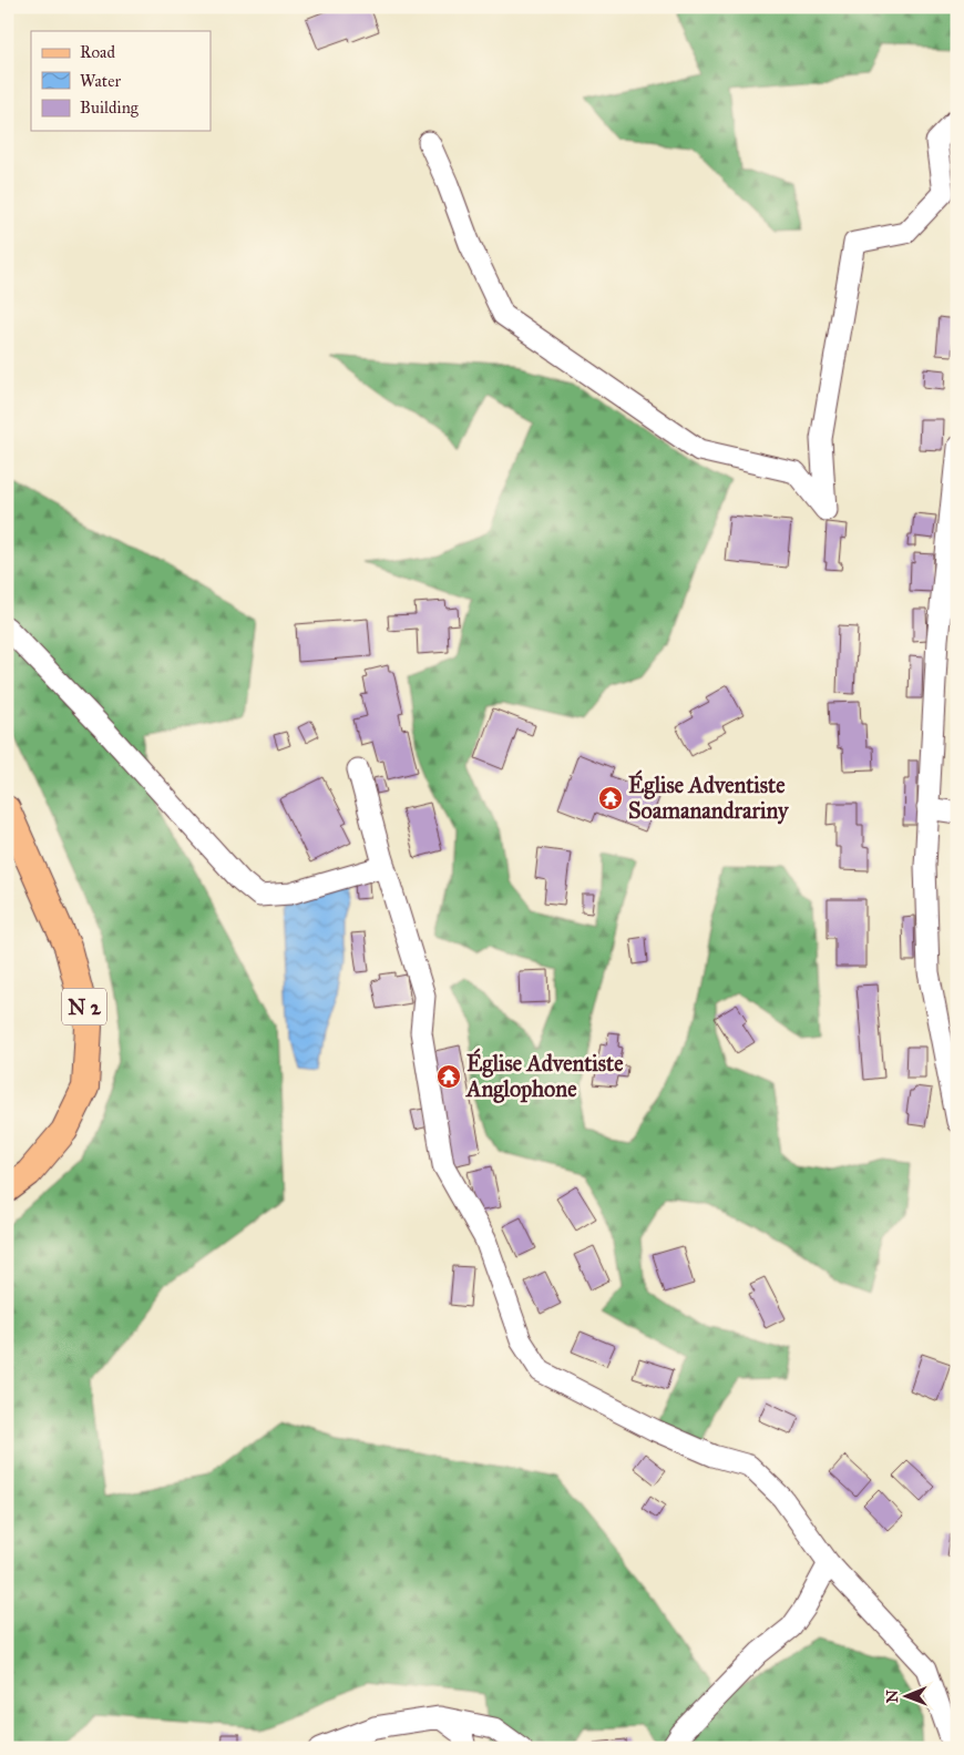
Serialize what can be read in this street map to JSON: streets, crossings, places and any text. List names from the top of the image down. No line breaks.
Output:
{"streets":{"main road":["N 2"]},"places":{"temple":["Église Adventiste Soamanandrariny","Église Adventiste Anglophone"]},"legend":["Road","Water","Building"],"north":"left"}
